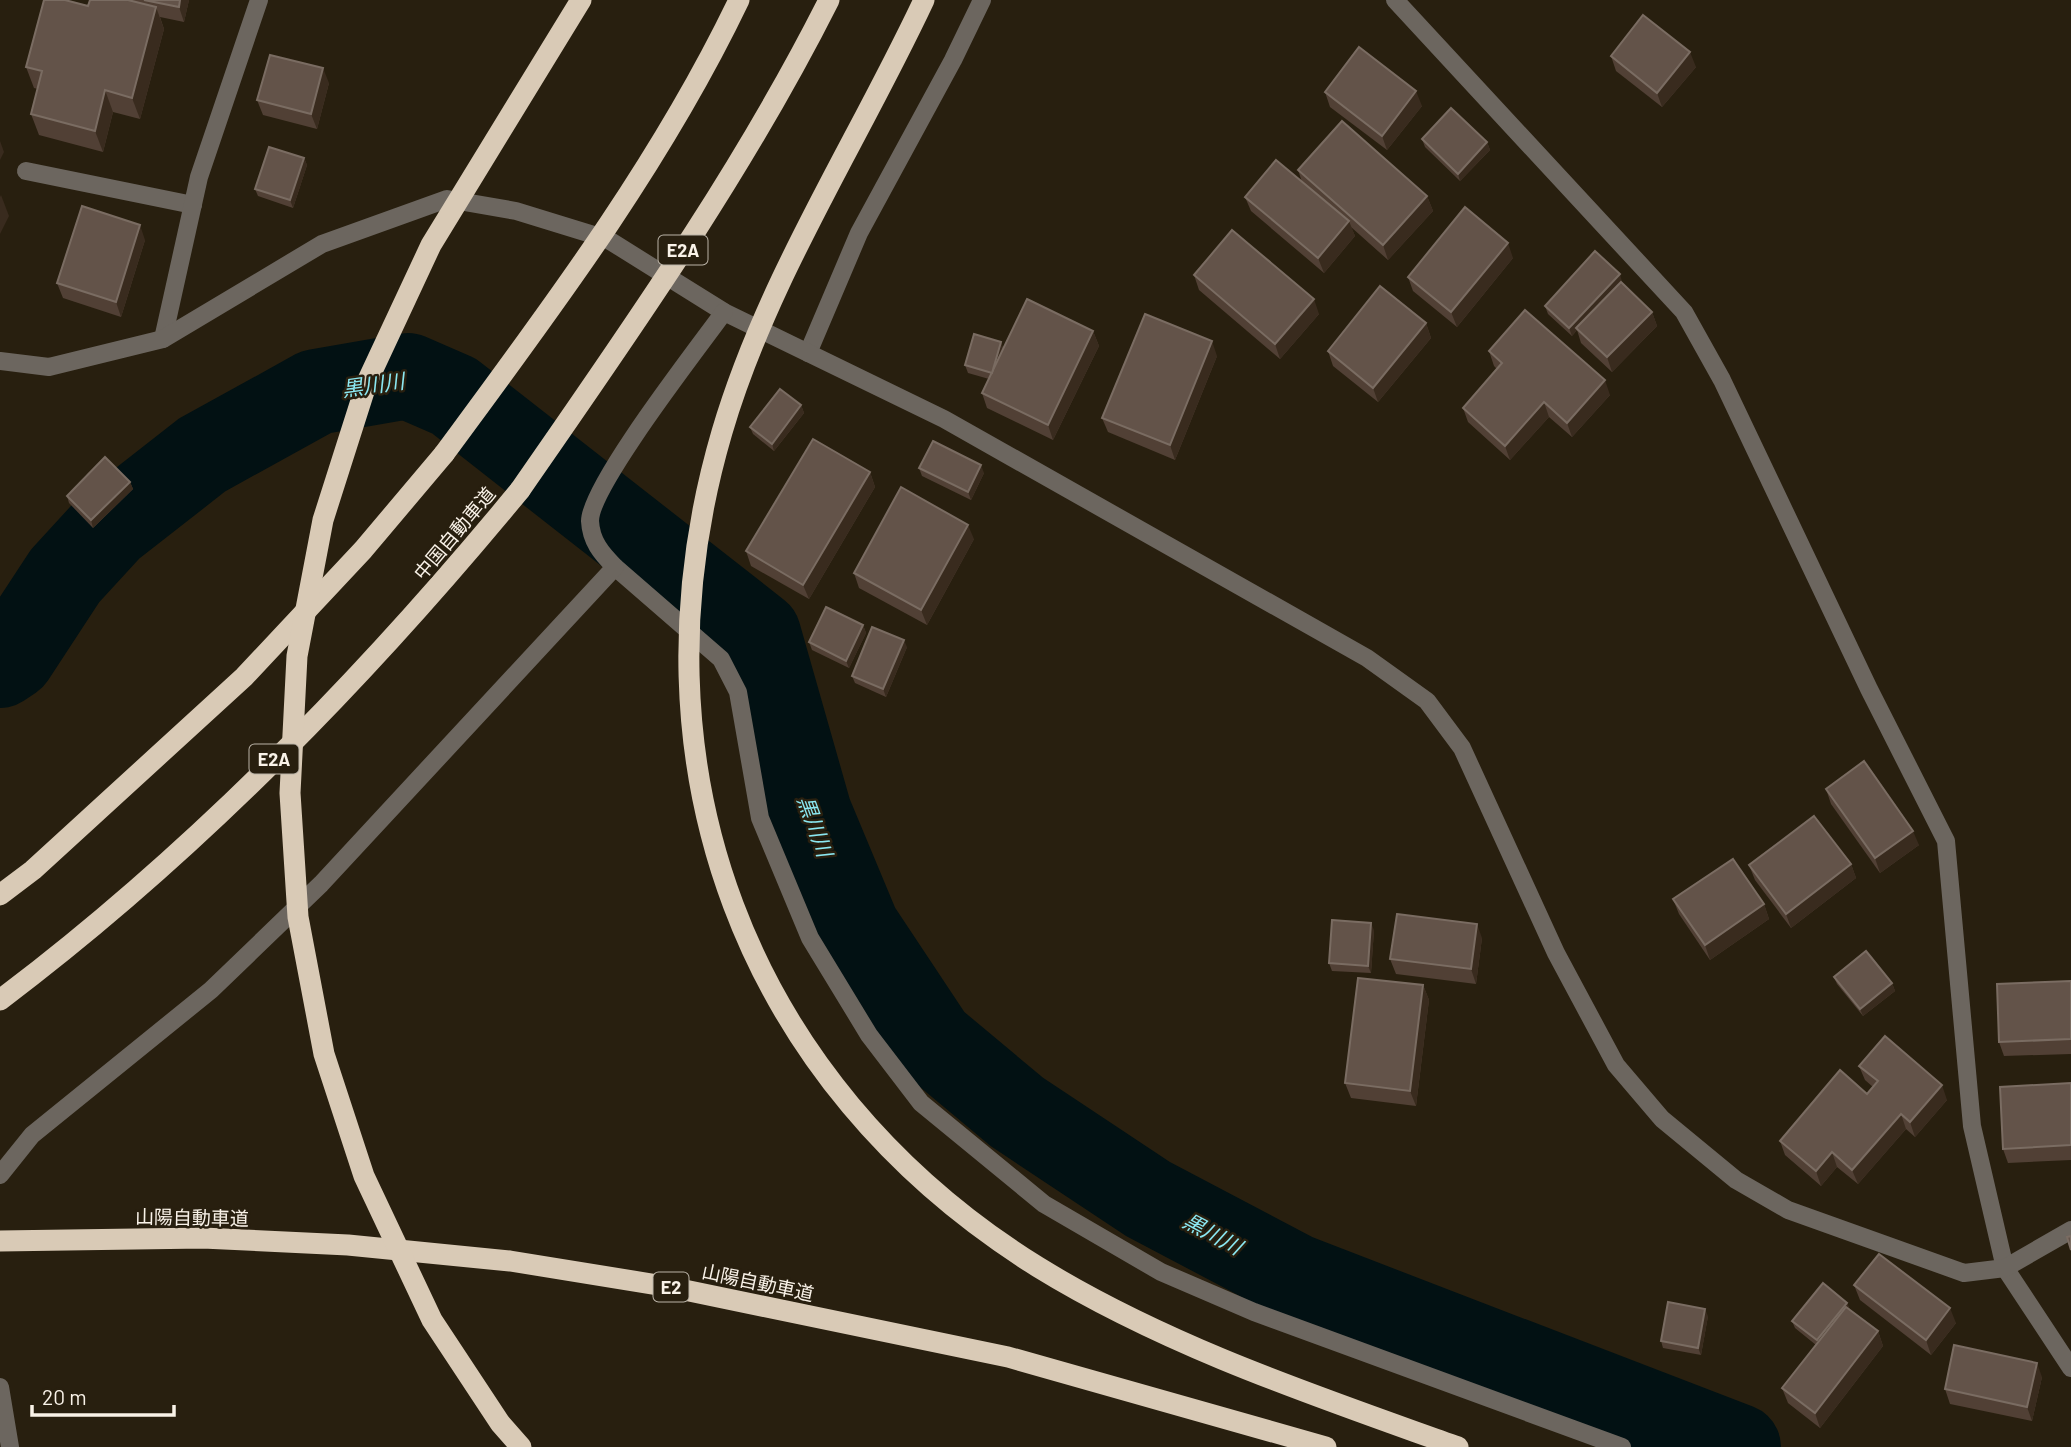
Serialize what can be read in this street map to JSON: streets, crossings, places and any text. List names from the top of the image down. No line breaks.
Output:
{"streets":{"highway":["E2A","中国自動車道","山陽自動車道","E2"]},"water":["黒川川"],"scale_bar":"20 m"}
